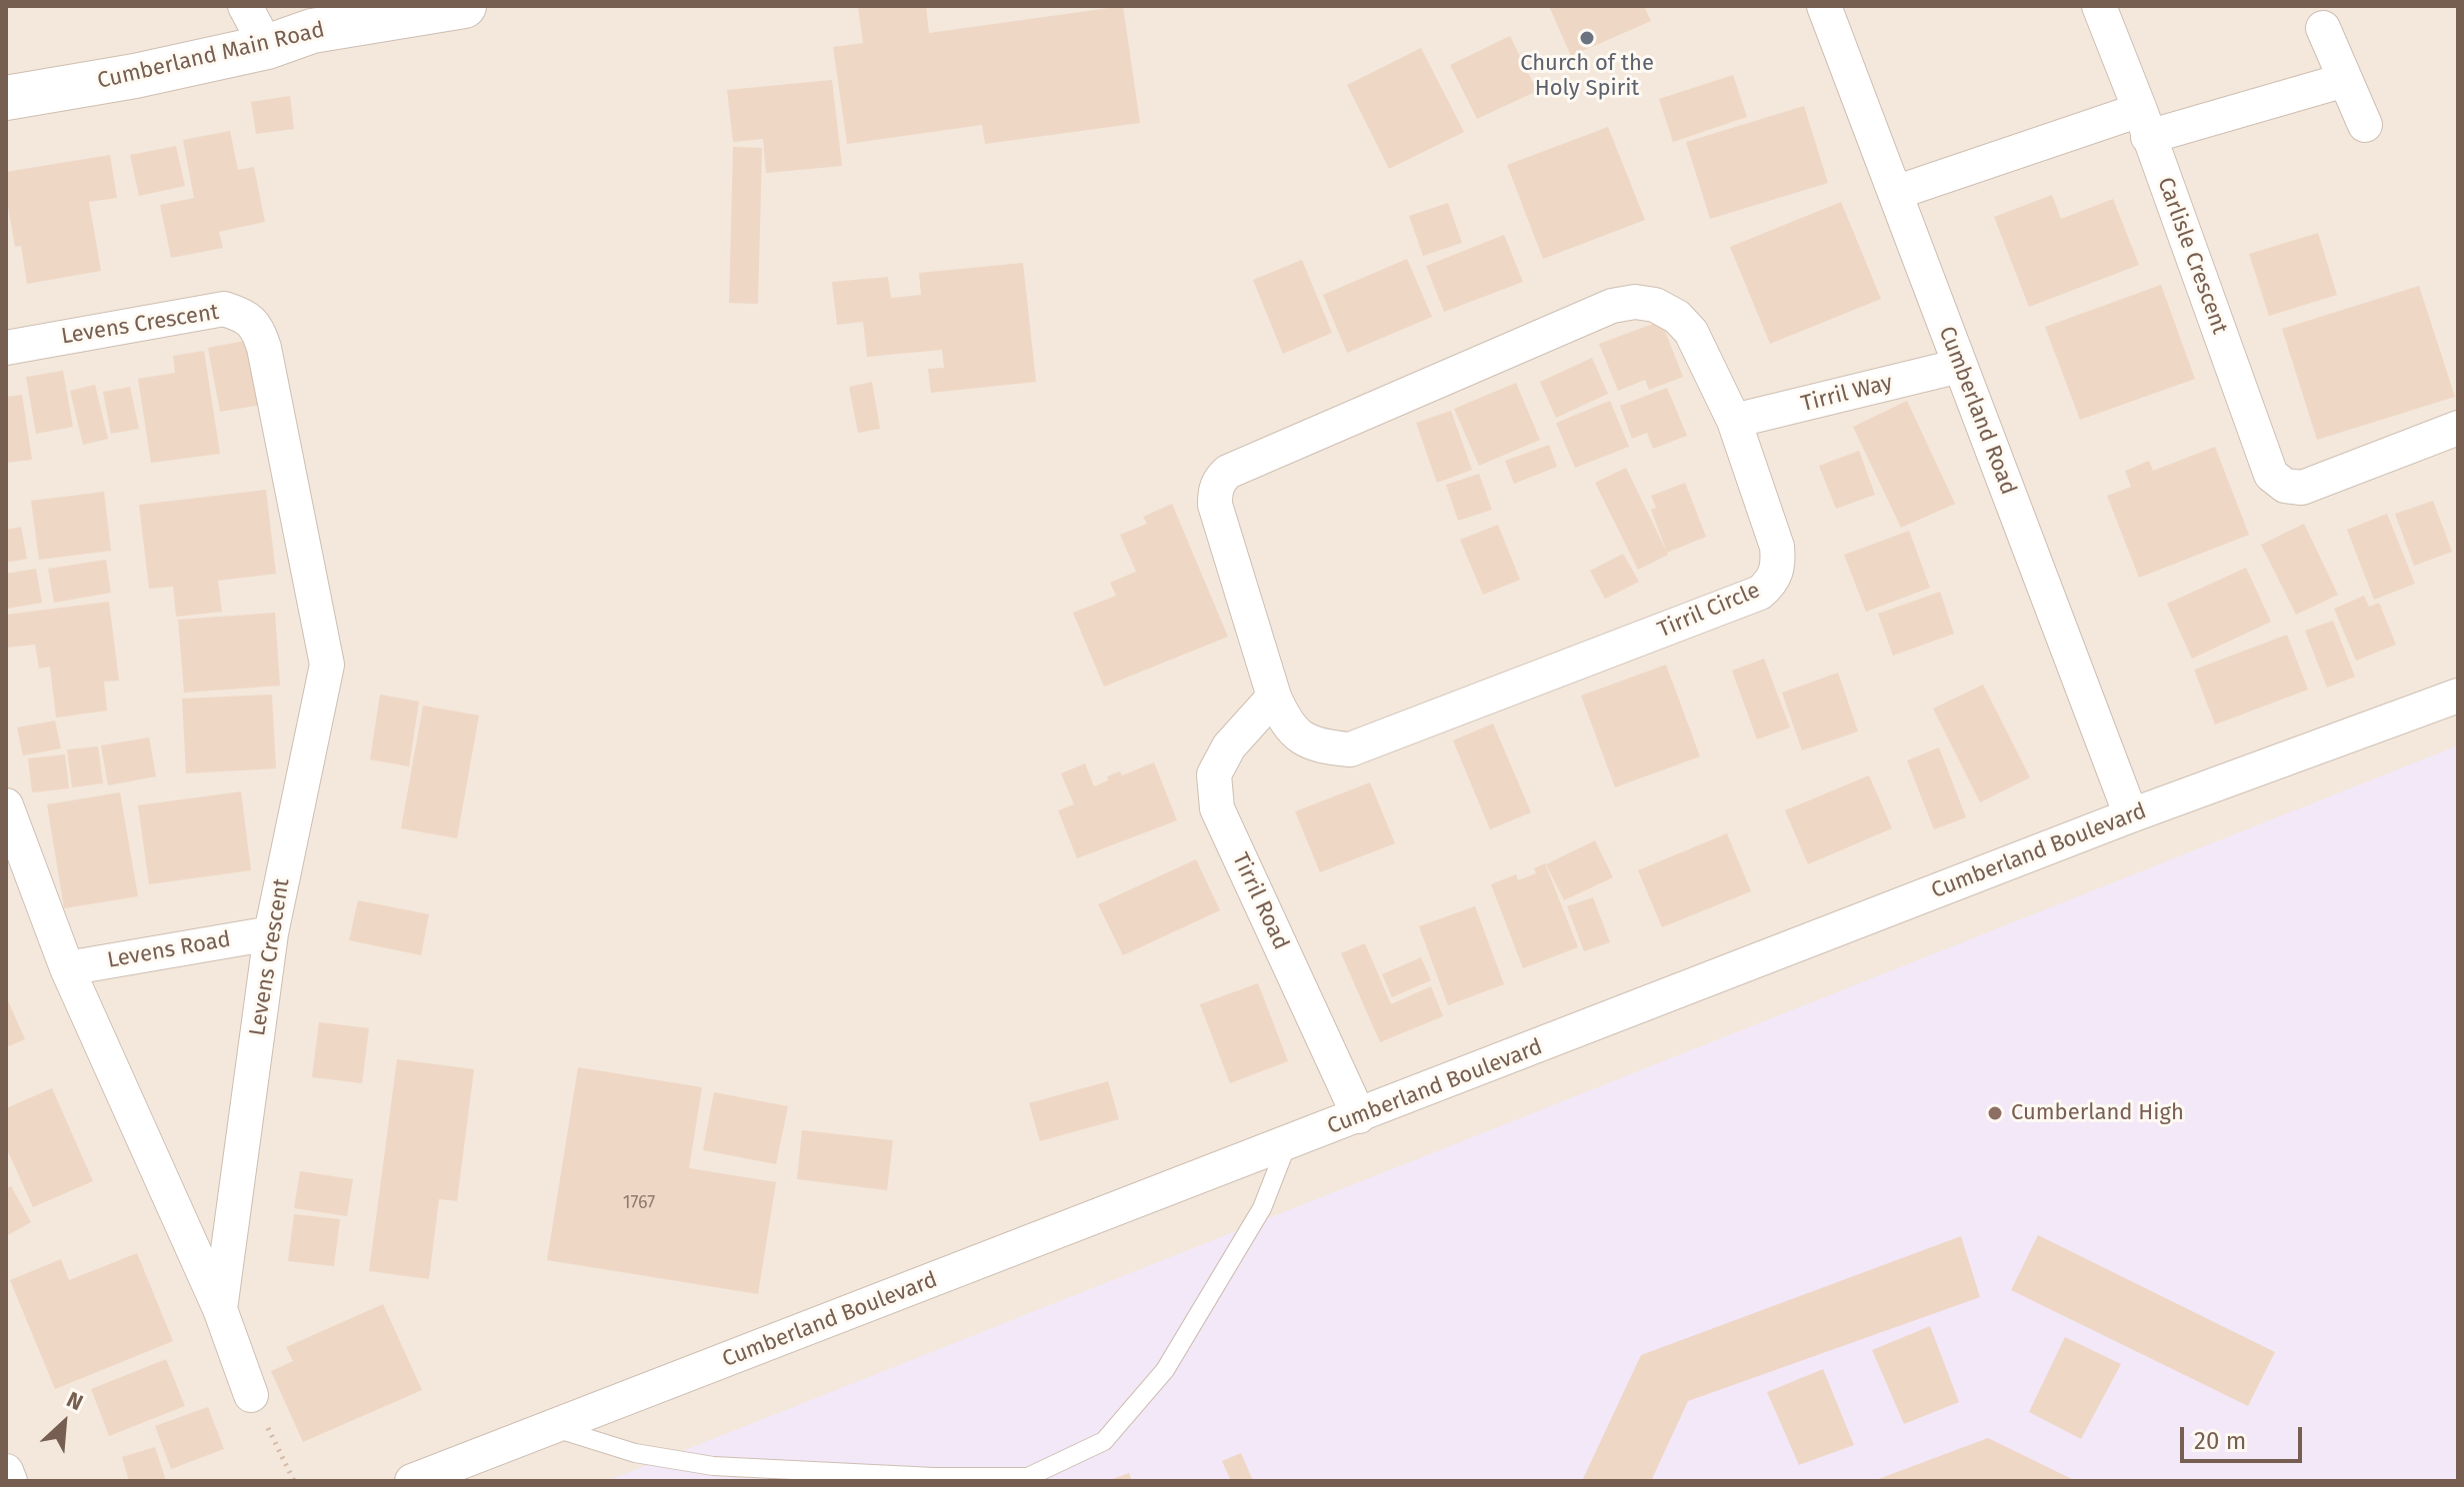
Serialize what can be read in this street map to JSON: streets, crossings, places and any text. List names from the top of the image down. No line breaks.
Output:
{"streets":{"street":["Cumberland Main Road","Carlisle Crescent","Levens Crescent","Tirril Way","Cumberland Road","Tirril Circle","Cumberland Boulevard","Tirril Road","Levens Road"]},"crossings":[["Levens Crescent","Levens Road"],["Tirril Way","Cumberland Road"],["Tirril Way","Tirril Circle"],["Cumberland Road","Cumberland Boulevard"],["Tirril Circle","Tirril Road"],["Cumberland Boulevard","Tirril Road"]],"places":["Church of the Holy Spirit","Cumberland High"],"house_numbers":["1767"],"scale_bar":"20 m","north":"top right"}
